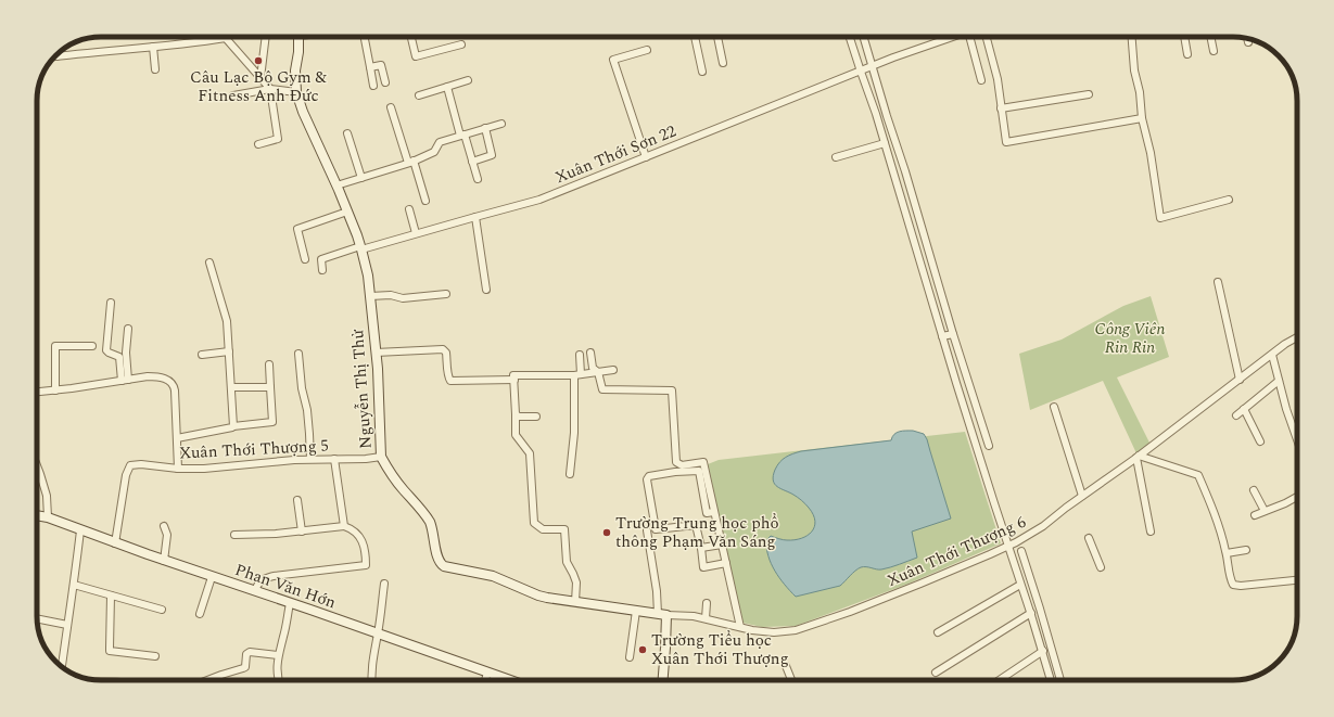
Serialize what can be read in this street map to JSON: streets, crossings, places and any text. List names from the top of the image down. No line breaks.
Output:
{"streets":{"street":["Xuân Thới Sơn 22","Nguyễn Thị Thử","Xuân Thới Thượng 5","Xuân Thới Thượng 6","Phan Văn Hớn"]},"crossings":[["Xuân Thới Sơn 22","Nguyễn Thị Thử"],["Nguyễn Thị Thử","Xuân Thới Thượng 5"],["Nguyễn Thị Thử","Xuân Thới Thượng 6"],["Xuân Thới Thượng 5","Phan Văn Hớn"]],"parks":["Công Viên Rin Rin"],"places":["Câu Lạc Bộ Gym & Fitness Anh Đức","Trường Trung học phổ thông Phạm Văn Sáng","Trường Tiểu học Xuân Thới Thượng"]}
